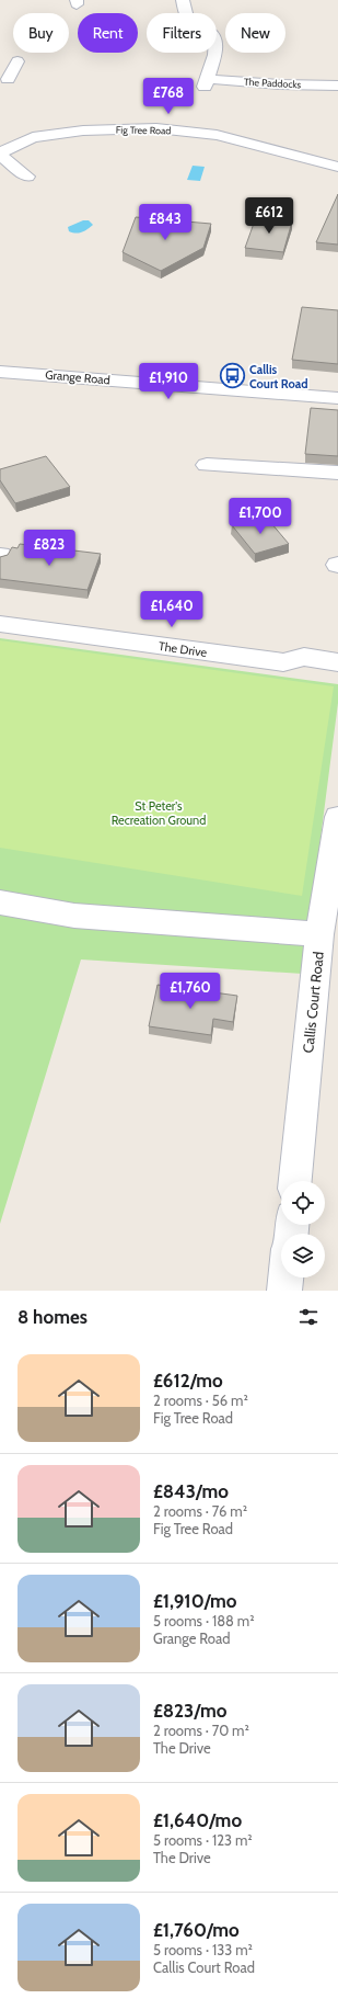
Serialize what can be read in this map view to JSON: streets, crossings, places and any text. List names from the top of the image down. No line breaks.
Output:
{"streets":{"street":["The Paddocks","Fig Tree Road","Grange Road","The Drive","Callis Court Road"]},"parks":["St Peter's Recreation Ground"],"places":{"bus stop":["Callis Court Road"]},"page":{"chip":["Buy","Rent","Filters","New"],"price":["£768","£612","£843","£1,910","£1,700","£823","£1,640","£1,760"],"heading":"8 homes","list":[{"name":"£612/mo","note":"2 rooms · 56 m² · Fig Tree Road"},{"name":"£843/mo","note":"2 rooms · 76 m² · Fig Tree Road"},{"name":"£1,910/mo","note":"5 rooms · 188 m² · Grange Road"},{"name":"£823/mo","note":"2 rooms · 70 m² · The Drive"},{"name":"£1,640/mo","note":"5 rooms · 123 m² · The Drive"},{"name":"£1,760/mo","note":"5 rooms · 133 m² · Callis Court Road"}]}}
